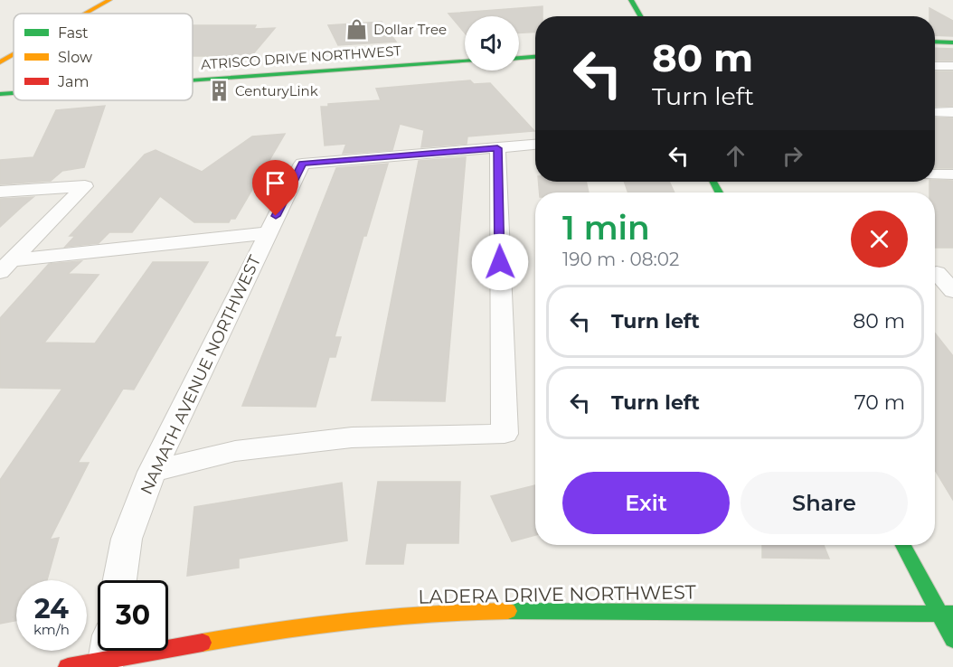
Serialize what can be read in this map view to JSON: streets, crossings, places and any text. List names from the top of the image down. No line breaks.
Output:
{"streets":{"street":["ATRISCO DRIVE NORTHWEST","NAMATH AVENUE NORTHWEST","LADERA DRIVE NORTHWEST"]},"places":{"shop":["Dollar Tree"],"building":["CenturyLink"]},"legend":["Fast","Slow","Jam"],"page":{"turn":["80 m","Turn left"],"heading":["1 min","190 m · 08:02"],"list":[{"name":"Turn left","value":"80 m"},{"name":"Turn left","value":"70 m"}],"buttons":["Exit","Share"],"speed":"24 km/h","limit":"30"}}
